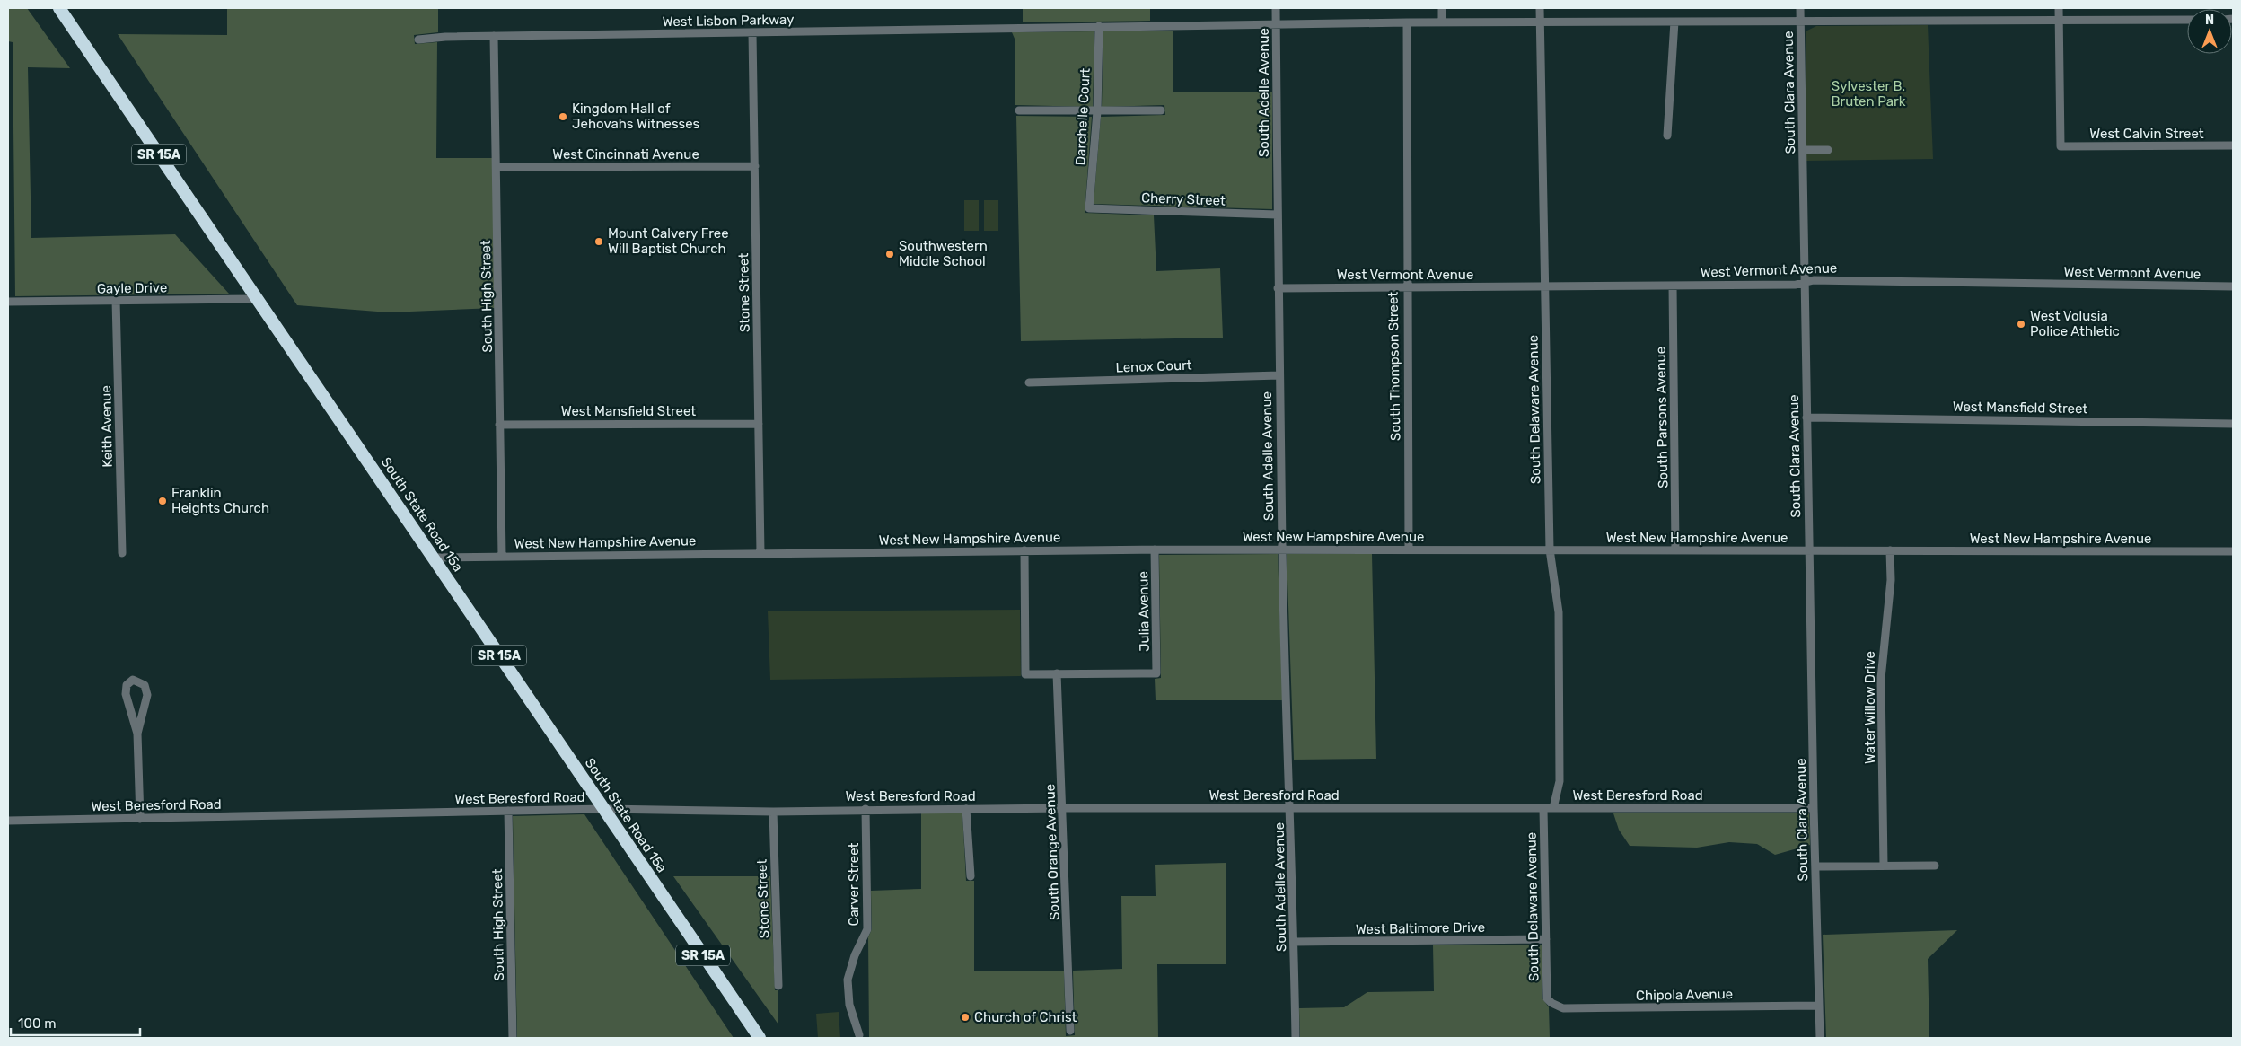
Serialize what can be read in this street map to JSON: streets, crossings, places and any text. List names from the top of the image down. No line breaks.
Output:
{"streets":{"highway":["SR 15A","South State Road 15a"],"street":["West Lisbon Parkway","South Adelle Avenue","South Clara Avenue","Darchelle Court","West Calvin Street","West Cincinnati Avenue","Cherry Street","West Vermont Avenue","Gayle Drive","Stone Street","South High Street","Lenox Court","South Thompson Street","West Mansfield Street","South Delaware Avenue","South Parsons Avenue","Keith Avenue","West New Hampshire Avenue","Julia Avenue","Water Willow Drive","West Beresford Road","South Orange Avenue","Carver Street","West Baltimore Drive","Chipola Avenue"]},"crossings":[["West Lisbon Parkway","South Adelle Avenue"],["West Lisbon Parkway","South Clara Avenue"],["West Lisbon Parkway","Darchelle Court"],["West Lisbon Parkway","West Calvin Street"],["West Lisbon Parkway","Stone Street"],["West Lisbon Parkway","South High Street"],["West Lisbon Parkway","South Thompson Street"],["West Lisbon Parkway","South Delaware Avenue"],["South Adelle Avenue","Cherry Street"],["South Adelle Avenue","West Vermont Avenue"],["South Adelle Avenue","Lenox Court"],["South Adelle Avenue","West New Hampshire Avenue"],["South Adelle Avenue","West Beresford Road"],["South Adelle Avenue","West Baltimore Drive"],["South Clara Avenue","West Vermont Avenue"],["South Clara Avenue","West Mansfield Street"],["South Clara Avenue","West New Hampshire Avenue"],["South Clara Avenue","West Beresford Road"],["South Clara Avenue","Chipola Avenue"],["Darchelle Court","Cherry Street"],["West Cincinnati Avenue","Stone Street"],["West Cincinnati Avenue","South High Street"],["West Vermont Avenue","South Thompson Street"],["West Vermont Avenue","South Delaware Avenue"],["West Vermont Avenue","South Parsons Avenue"],["Gayle Drive","Keith Avenue"],["Gayle Drive","South State Road 15a"],["Stone Street","West Mansfield Street"],["Stone Street","West New Hampshire Avenue"],["Stone Street","West Beresford Road"],["South High Street","West Mansfield Street"],["South High Street","West New Hampshire Avenue"],["South High Street","West Beresford Road"],["South Thompson Street","West New Hampshire Avenue"],["South Delaware Avenue","West New Hampshire Avenue"],["South Delaware Avenue","West Beresford Road"],["South Delaware Avenue","West Baltimore Drive"],["South Delaware Avenue","Chipola Avenue"],["South Parsons Avenue","West New Hampshire Avenue"],["South State Road 15a","West New Hampshire Avenue"],["South State Road 15a","West Beresford Road"],["West New Hampshire Avenue","Julia Avenue"],["West New Hampshire Avenue","Water Willow Drive"],["Julia Avenue","South Orange Avenue"],["West Beresford Road","South Orange Avenue"],["West Beresford Road","Carver Street"]],"parks":["Sylvester B. Bruten Park"],"places":["Kingdom Hall of Jehovahs Witnesses","Mount Calvery Free Will Baptist Church","Southwestern Middle School","West Volusia Police Athletic","Franklin Heights Church","Church of Christ"],"scale_bar":"100 m","north":"top"}
